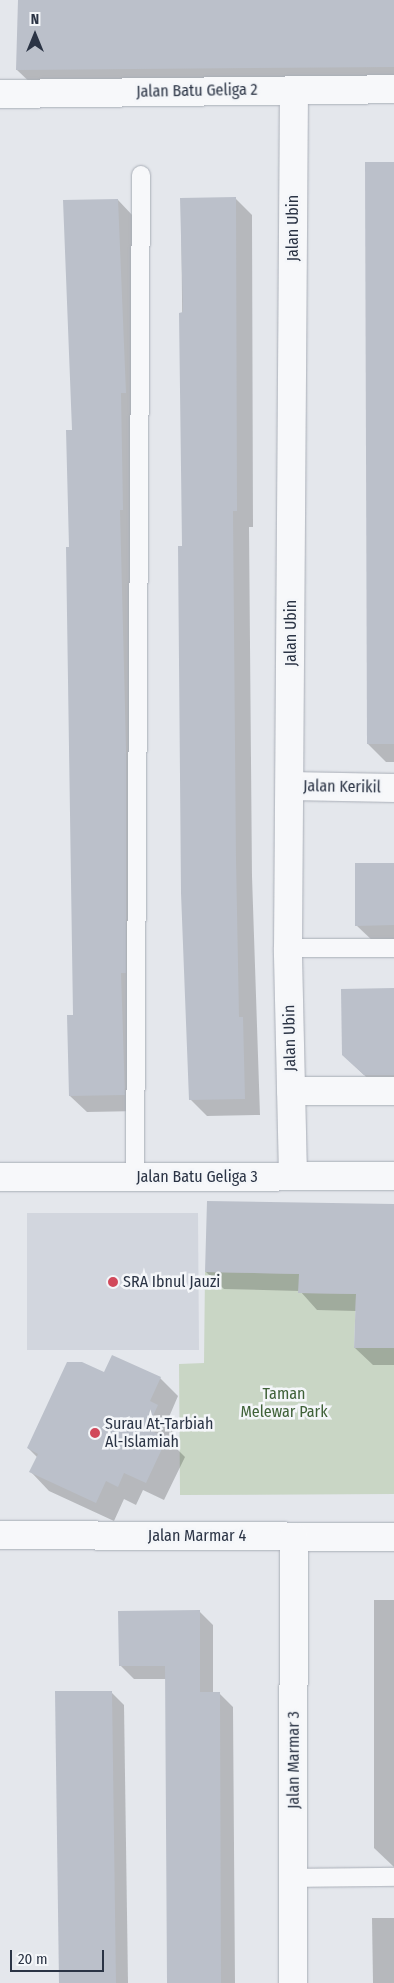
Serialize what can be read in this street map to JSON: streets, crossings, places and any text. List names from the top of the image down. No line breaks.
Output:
{"streets":{"street":["Jalan Batu Geliga 2","Jalan Ubin","Jalan Kerikil","Jalan Batu Geliga 3","Jalan Marmar 4","Jalan Marmar 3"]},"crossings":[["Jalan Batu Geliga 2","Jalan Ubin"],["Jalan Ubin","Jalan Kerikil"],["Jalan Ubin","Jalan Batu Geliga 3"],["Jalan Marmar 4","Jalan Marmar 3"]],"parks":["Taman Melewar Park"],"places":["SRA Ibnul Jauzi","Surau At-Tarbiah Al-Islamiah"],"scale_bar":"20 m","north":"top"}
